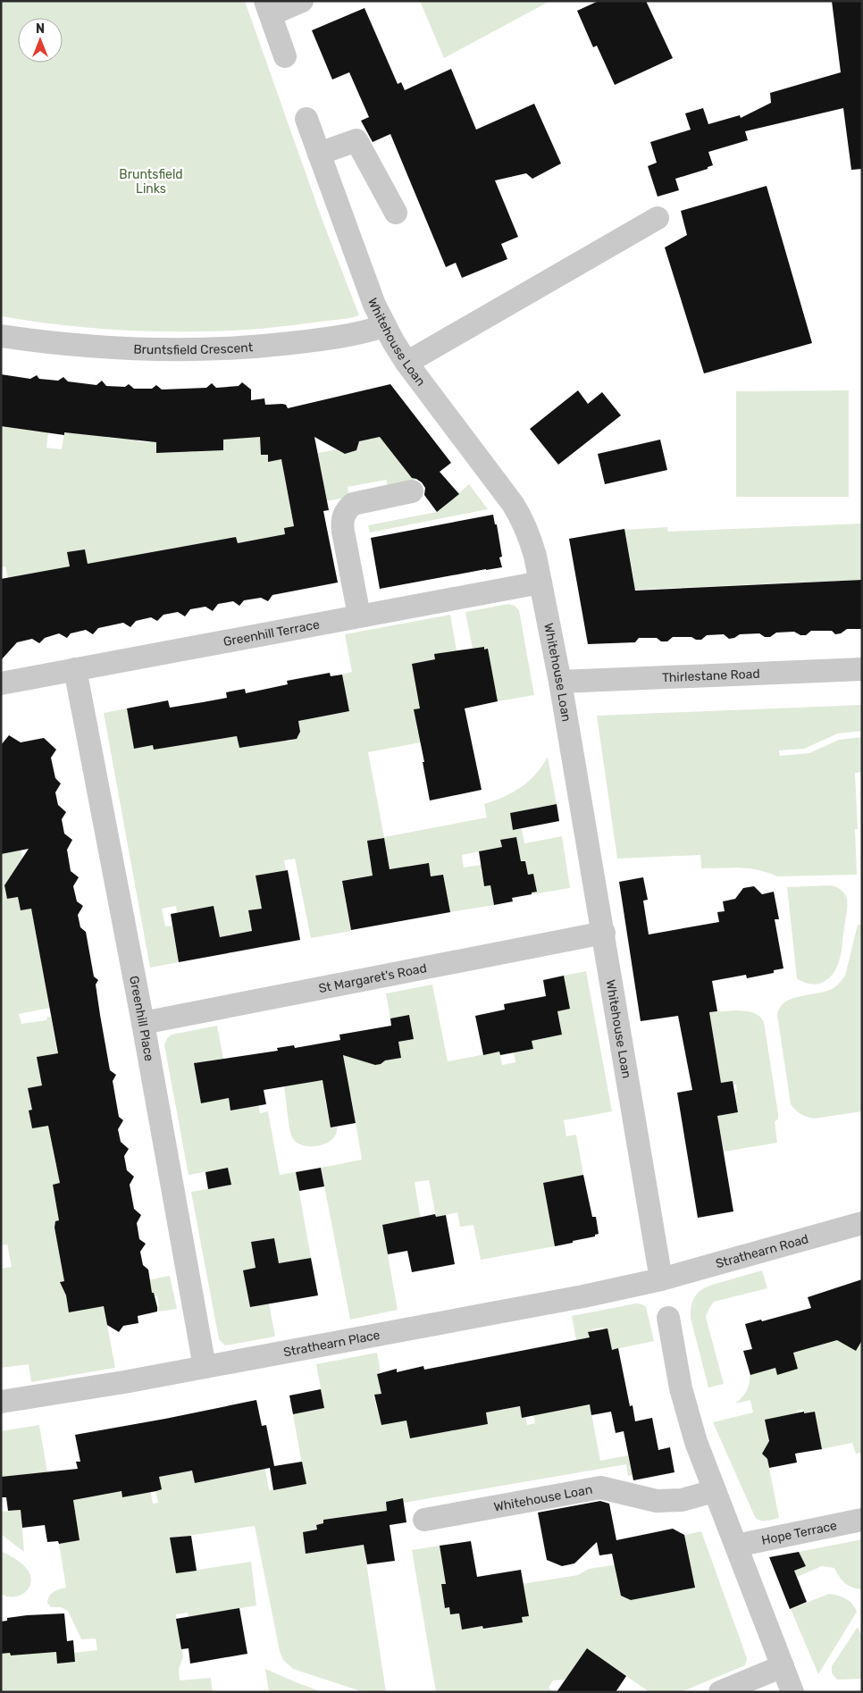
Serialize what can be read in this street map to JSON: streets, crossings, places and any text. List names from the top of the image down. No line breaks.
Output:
{"streets":{"street":["Whitehouse Loan","Bruntsfield Crescent","Greenhill Terrace","Thirlestane Road","St Margaret's Road","Greenhill Place","Strathearn Road","Strathearn Place","Hope Terrace"]},"crossings":[["Whitehouse Loan","Bruntsfield Crescent"],["Whitehouse Loan","Greenhill Terrace"],["Whitehouse Loan","Thirlestane Road"],["Whitehouse Loan","St Margaret's Road"],["Whitehouse Loan","Strathearn Road"],["Whitehouse Loan","Strathearn Place"],["Greenhill Terrace","Greenhill Place"],["St Margaret's Road","Greenhill Place"],["Greenhill Place","Strathearn Place"],["Strathearn Road","Strathearn Place"]],"parks":["Bruntsfield Links"],"north":"top"}
